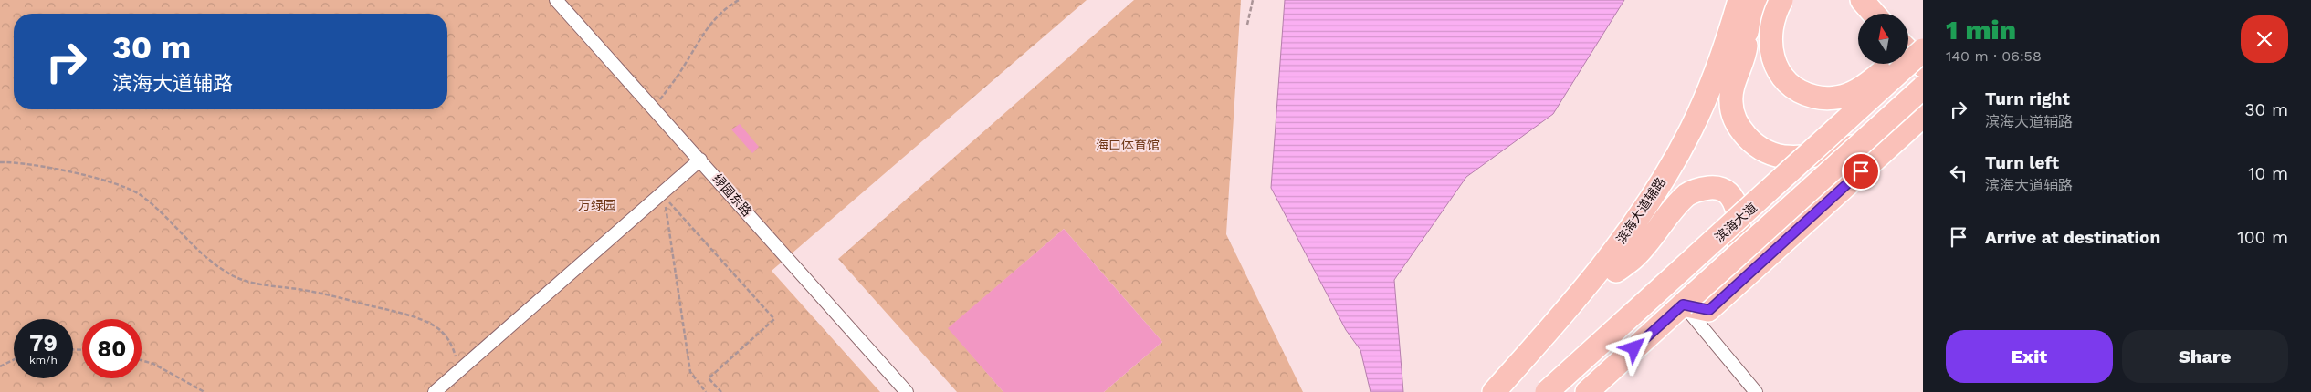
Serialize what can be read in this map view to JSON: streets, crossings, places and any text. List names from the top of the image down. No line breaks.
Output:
{"streets":{"highway":["滨海大道辅路","滨海大道"],"street":["绿园东路"]},"parks":["海口体育馆","万绿园"],"north":"top","page":{"heading":["1 min","140 m · 06:58"],"turn":["30 m","滨海大道辅路"],"list":[{"name":"Turn right","note":"滨海大道辅路","value":"30 m"},{"name":"Turn left","note":"滨海大道辅路","value":"10 m"},{"name":"Arrive at destination","value":"100 m"}],"speed":"79 km/h","limit":"80","buttons":["Exit","Share"]}}
